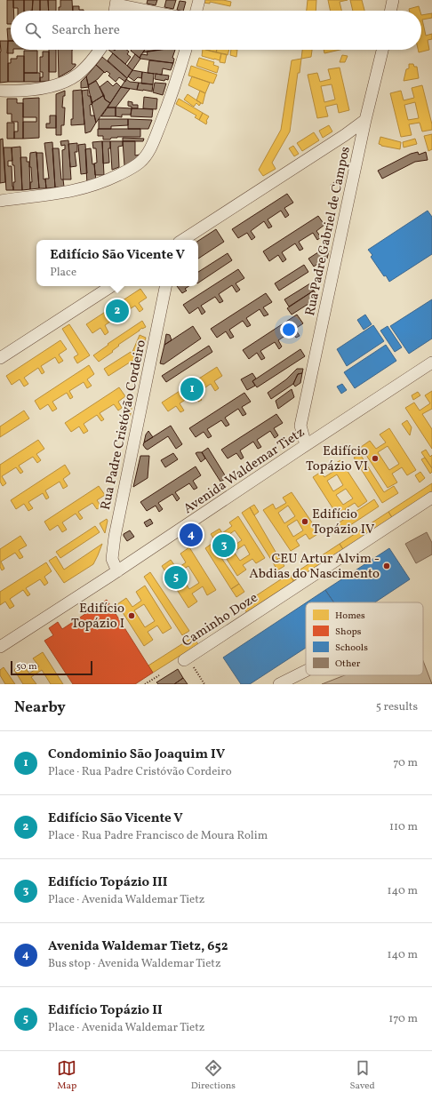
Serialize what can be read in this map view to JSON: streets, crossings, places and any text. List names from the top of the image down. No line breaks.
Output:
{"streets":{"street":["Rua Padre Gabriel de Campos","Rua Padre Cristóvão Cordeiro","Avenida Waldemar Tietz","Caminho Doze"]},"crossings":[["Rua Padre Gabriel de Campos","Avenida Waldemar Tietz"],["Rua Padre Cristóvão Cordeiro","Avenida Waldemar Tietz"]],"places":["Edifício Topázio VI","Edifício Topázio IV","CEU Artur Alvim - Abdias do Nascimento","Edifício Topázio I"],"legend":["Homes","Shops","Schools","Other"],"scale_bar":"50 m","page":{"search":"Search here","popup":["Edifício São Vicente V","Place"],"pins":["2","1","4","3","5"],"scale":"50 m","heading":["Nearby","5 results"],"list":[{"mark":"1","name":"Condominio São Joaquim IV","note":"Place · Rua Padre Cristóvão Cordeiro","value":"70 m"},{"mark":"2","name":"Edifício São Vicente V","note":"Place · Rua Padre Francisco de Moura Rolim","value":"110 m"},{"mark":"3","name":"Edifício Topázio III","note":"Place · Avenida Waldemar Tietz","value":"140 m"},{"mark":"4","name":"Avenida Waldemar Tietz, 652","note":"Bus stop · Avenida Waldemar Tietz","value":"140 m"},{"mark":"5","name":"Edifício Topázio II","note":"Place · Avenida Waldemar Tietz","value":"170 m"}],"nav":["Map","Directions","Saved"]}}
